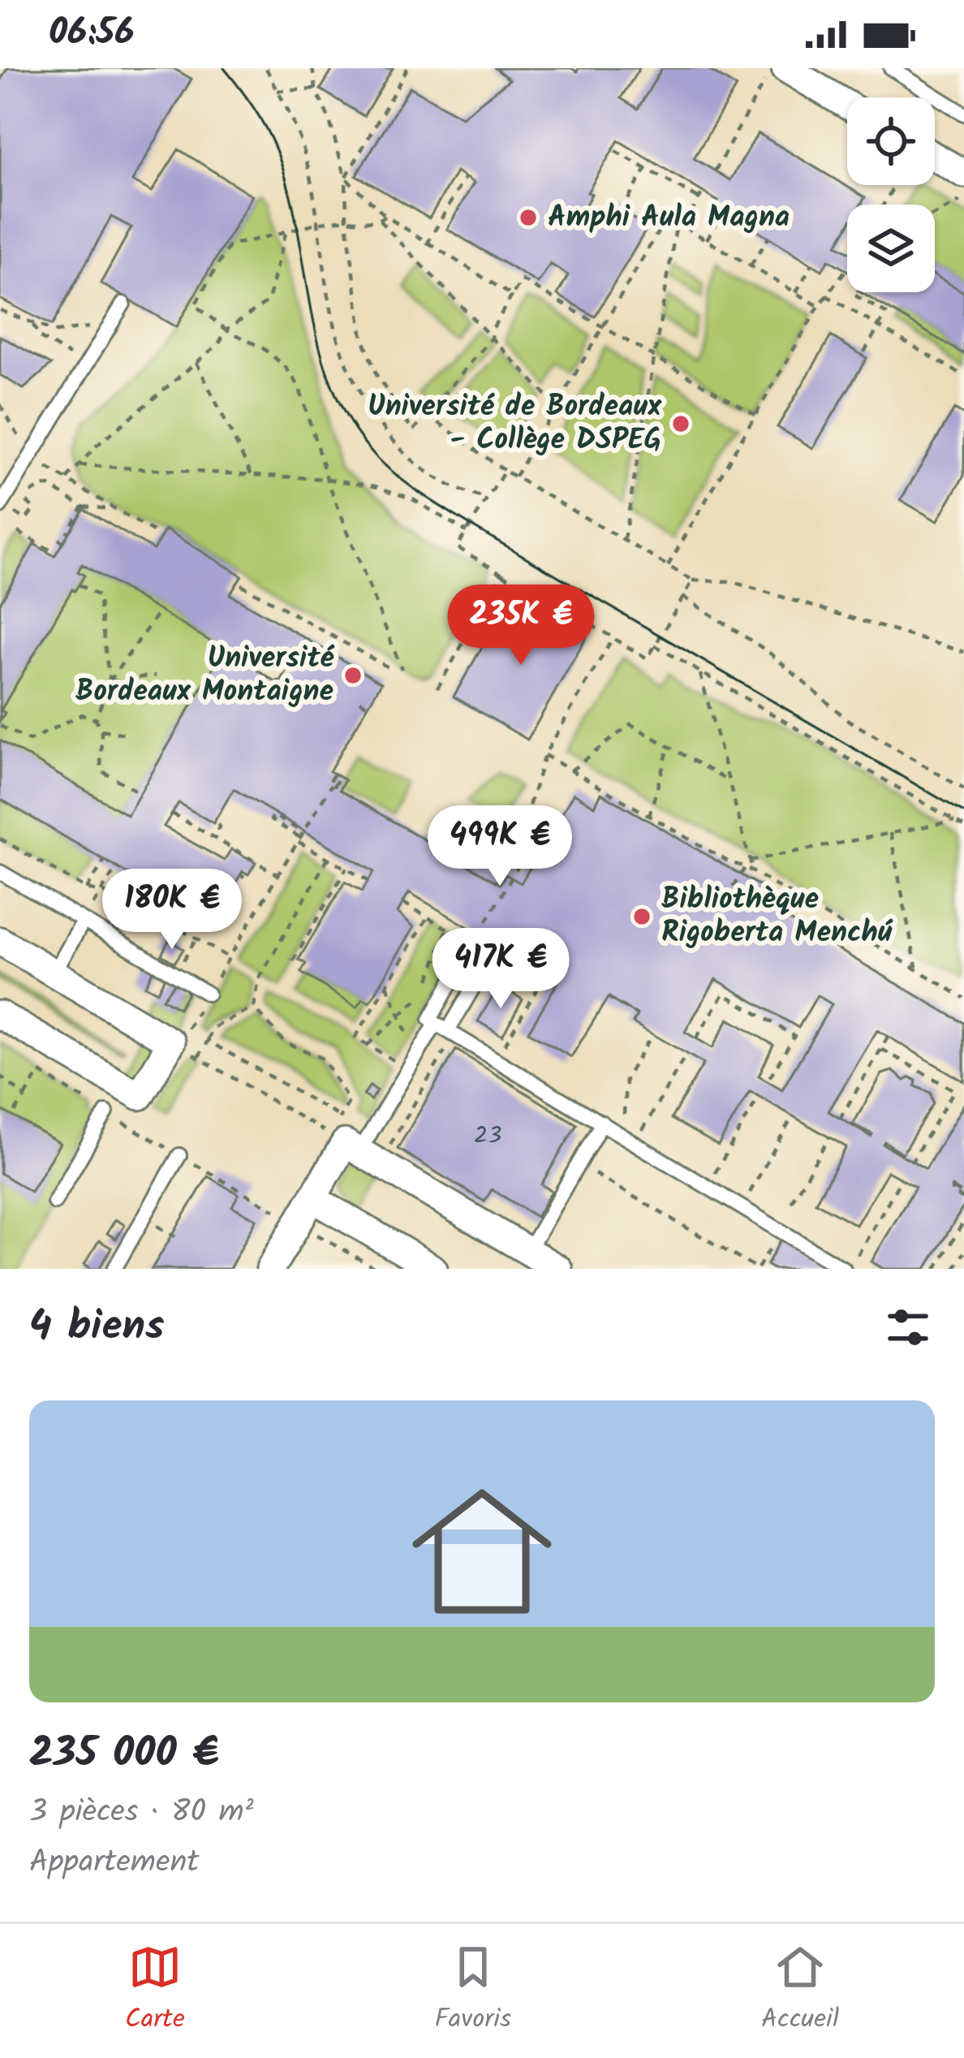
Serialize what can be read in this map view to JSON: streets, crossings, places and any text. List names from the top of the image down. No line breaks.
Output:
{"places":["Amphi Aula Magna","Université de Bordeaux - Collège DSPEG","Université Bordeaux Montaigne","Bibliothèque Rigoberta Menchú"],"house_numbers":["23"],"page":{"status":"06:56","price":["235K €","499K €","180K €","417K €"],"heading":"4 biens","list":[{"name":"235 000 €","note":"3 pièces · 80 m² · Appartement"}],"tabs":["Carte","Favoris","Accueil"]}}
